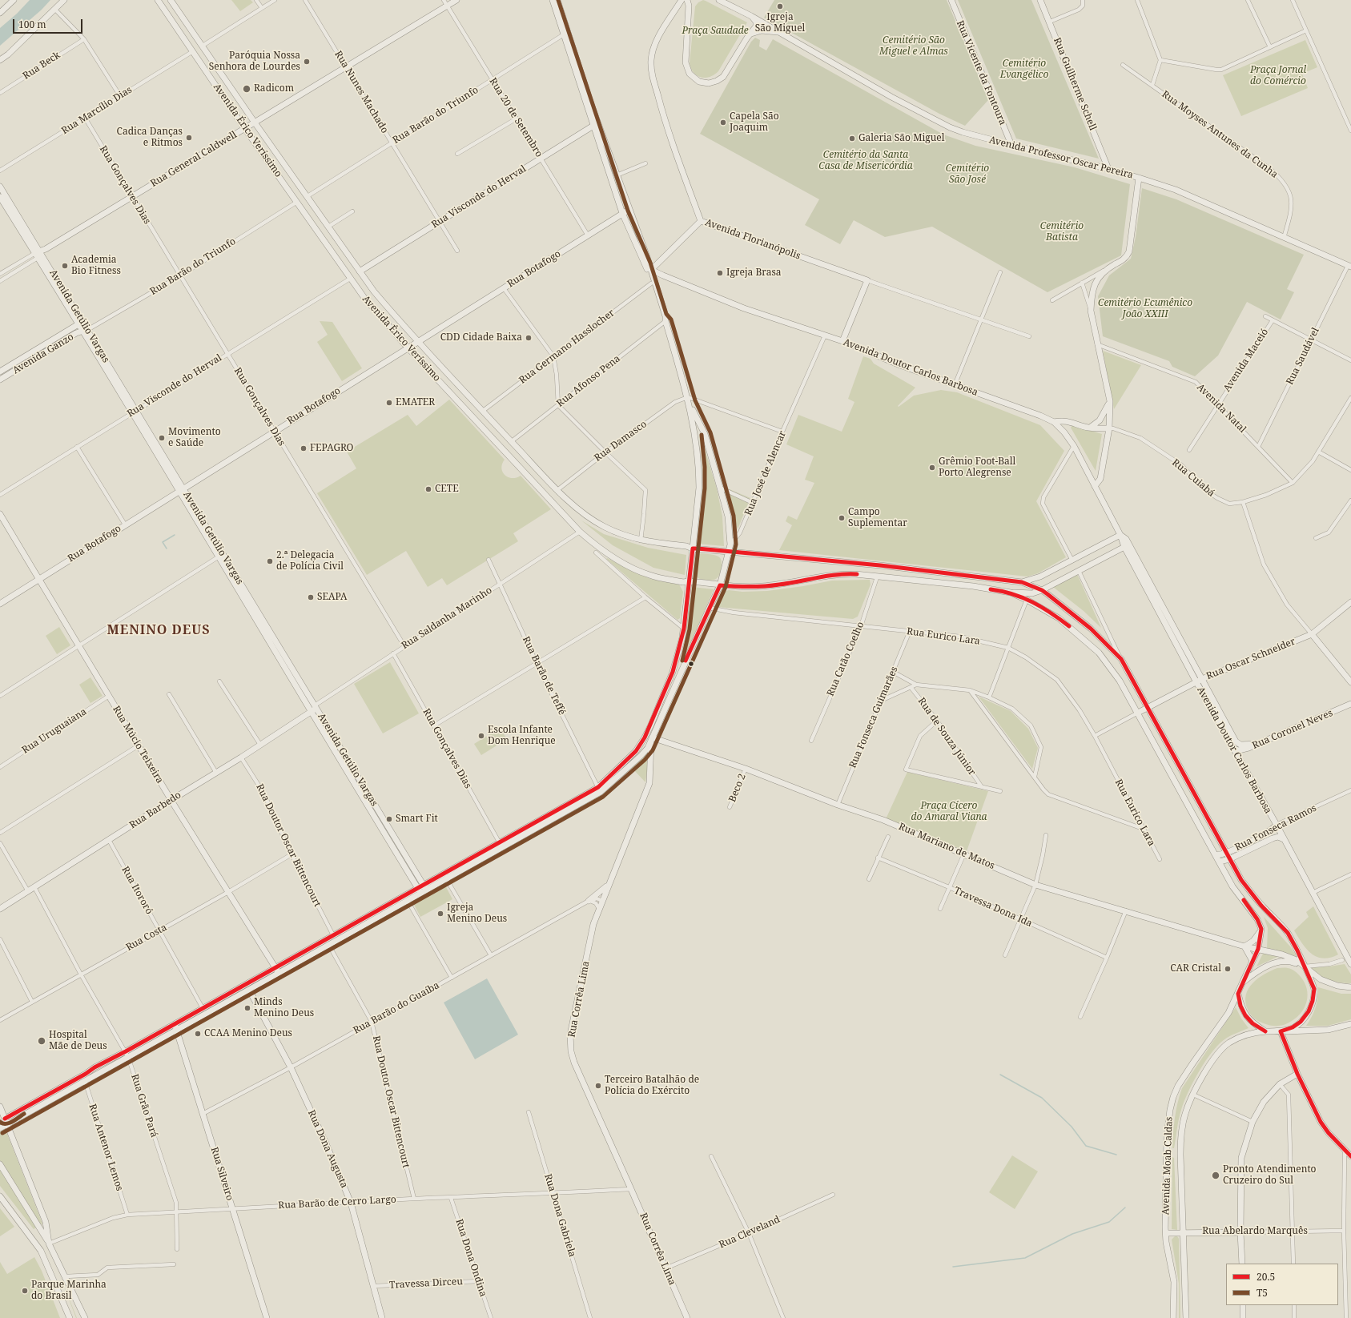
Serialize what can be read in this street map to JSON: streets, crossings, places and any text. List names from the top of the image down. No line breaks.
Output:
{"streets":{"main road":["Rua Vicente da Fontoura","Rua Guilherme Schell","Avenida Érico Veríssimo","Avenida Professor Oscar Pereira","Rua General Caldwell","Rua Visconde do Herval","Avenida Florianópolis","Rua Botafogo","Avenida Getúlio Vargas","Avenida Ganzo","Avenida Doutor Carlos Barbosa","Rua José de Alencar","Rua Oscar Schneider","Rua Coronel Neves","Rua Múcio Teixeira","Rua Barbedo","Rua Fonseca Ramos","Rua Mariano de Matos","Rua Corrêa Lima","Rua Dona Augusta","Avenida Moab Caldas","Rua Silveiro","Rua Abelardo Marquês"],"street":["Rua Beck","Rua Nunes Machado","Rua Marcílio Dias","Rua Barão do Triunfo","Rua 20 de Setembro","Rua Moyses Antunes da Cunha","Rua Gonçalves Dias","Rua Germano Hasslocher","Rua Saudável","Avenida Maceió","Rua Afonso Pena","Avenida Natal","Rua Damasco","Rua Cuiabá","Rua Saldanha Marinho","Rua Eurico Lara","Rua Catão Coelho","Rua Barão de Teffé","Rua Fonseca Guimarães","Rua Uruguaiana","Rua de Souza Júnior","Beco 2","Rua Doutor Oscar Bittencourt","Rua Itororó","Travessa Dona Ida","Rua Costa","Rua Barão do Guaíba","Rua Grão Pará","Rua Antenor Lemos","Rua Barão de Cerro Largo","Rua Dona Gabriela","Rua Cleveland","Rua Dona Ondina","Travessa Dirceu"]},"crossings":[["Rua Vicente da Fontoura","Avenida Professor Oscar Pereira"],["Rua Guilherme Schell","Avenida Professor Oscar Pereira"],["Rua Nunes Machado","Rua Barão do Triunfo"],["Rua Nunes Machado","Rua General Caldwell"],["Rua Nunes Machado","Rua Visconde do Herval"],["Rua Marcílio Dias","Avenida Érico Veríssimo"],["Rua Marcílio Dias","Rua Gonçalves Dias"],["Rua Barão do Triunfo","Rua 20 de Setembro"],["Rua Barão do Triunfo","Avenida Érico Veríssimo"],["Rua Barão do Triunfo","Rua Gonçalves Dias"],["Rua Barão do Triunfo","Avenida Getúlio Vargas"],["Rua Barão do Triunfo","Avenida Ganzo"],["Rua 20 de Setembro","Rua General Caldwell"],["Rua 20 de Setembro","Rua Visconde do Herval"],["Rua 20 de Setembro","Rua Botafogo"],["Avenida Érico Veríssimo","Rua General Caldwell"],["Avenida Érico Veríssimo","Rua Visconde do Herval"],["Avenida Érico Veríssimo","Rua Botafogo"],["Avenida Érico Veríssimo","Rua Germano Hasslocher"],["Avenida Érico Veríssimo","Rua Afonso Pena"],["Avenida Érico Veríssimo","Rua Damasco"],["Avenida Érico Veríssimo","Rua José de Alencar"],["Avenida Érico Veríssimo","Rua Saldanha Marinho"],["Avenida Érico Veríssimo","Rua Catão Coelho"],["Avenida Érico Veríssimo","Avenida Moab Caldas"],["Rua Moyses Antunes da Cunha","Avenida Professor Oscar Pereira"],["Avenida Professor Oscar Pereira","Rua Saudável"],["Rua General Caldwell","Rua Gonçalves Dias"],["Rua General Caldwell","Avenida Getúlio Vargas"],["Rua Gonçalves Dias","Rua Visconde do Herval"],["Rua Gonçalves Dias","Rua Botafogo"],["Rua Gonçalves Dias","Rua José de Alencar"],["Rua Gonçalves Dias","Rua Saldanha Marinho"],["Rua Visconde do Herval","Avenida Getúlio Vargas"],["Rua Botafogo","Avenida Getúlio Vargas"],["Rua Botafogo","Rua Múcio Teixeira"],["Avenida Getúlio Vargas","Avenida Ganzo"],["Avenida Getúlio Vargas","Rua José de Alencar"],["Avenida Getúlio Vargas","Rua Saldanha Marinho"],["Avenida Getúlio Vargas","Rua Barbedo"],["Rua Saudável","Avenida Natal"],["Avenida Maceió","Avenida Natal"],["Avenida Doutor Carlos Barbosa","Rua José de Alencar"],["Avenida Doutor Carlos Barbosa","Rua Oscar Schneider"],["Avenida Doutor Carlos Barbosa","Rua Coronel Neves"],["Avenida Doutor Carlos Barbosa","Rua Fonseca Ramos"],["Avenida Natal","Rua Cuiabá"],["Rua Damasco","Rua José de Alencar"],["Rua José de Alencar","Rua Eurico Lara"],["Rua José de Alencar","Rua Barão de Teffé"],["Rua José de Alencar","Rua Múcio Teixeira"],["Rua José de Alencar","Rua Doutor Oscar Bittencourt"],["Rua José de Alencar","Rua Mariano de Matos"],["Rua José de Alencar","Rua Itororó"],["Rua José de Alencar","Rua Corrêa Lima"],["Rua José de Alencar","Rua Grão Pará"],["Rua José de Alencar","Rua Antenor Lemos"],["Rua José de Alencar","Rua Dona Augusta"],["Rua José de Alencar","Rua Silveiro"],["Rua Saldanha Marinho","Rua Barão de Teffé"],["Rua Eurico Lara","Rua Catão Coelho"],["Rua Eurico Lara","Rua Oscar Schneider"],["Rua Eurico Lara","Rua Fonseca Guimarães"],["Rua Oscar Schneider","Avenida Moab Caldas"],["Rua Fonseca Guimarães","Rua Mariano de Matos"],["Rua Uruguaiana","Rua Múcio Teixeira"],["Rua Múcio Teixeira","Rua Barbedo"],["Rua Múcio Teixeira","Rua Costa"],["Beco 2","Rua Mariano de Matos"],["Rua Barbedo","Rua Doutor Oscar Bittencourt"],["Rua Barbedo","Rua Itororó"],["Rua Barbedo","Rua Grão Pará"],["Rua Fonseca Ramos","Avenida Moab Caldas"],["Rua Doutor Oscar Bittencourt","Rua Costa"],["Rua Doutor Oscar Bittencourt","Rua Barão do Guaíba"],["Rua Doutor Oscar Bittencourt","Rua Barão de Cerro Largo"],["Rua Mariano de Matos","Rua Corrêa Lima"],["Rua Mariano de Matos","Avenida Moab Caldas"],["Rua Itororó","Rua Costa"],["Rua Costa","Rua Grão Pará"],["Rua Corrêa Lima","Rua Barão do Guaíba"],["Rua Corrêa Lima","Rua Barão de Cerro Largo"],["Rua Corrêa Lima","Rua Cleveland"],["Rua Barão do Guaíba","Rua Dona Augusta"],["Rua Barão do Guaíba","Rua Silveiro"],["Rua Grão Pará","Rua Barão de Cerro Largo"],["Rua Antenor Lemos","Rua Barão de Cerro Largo"],["Rua Dona Augusta","Rua Barão de Cerro Largo"],["Rua Dona Augusta","Travessa Dirceu"],["Avenida Moab Caldas","Rua Abelardo Marquês"],["Rua Silveiro","Rua Barão de Cerro Largo"],["Rua Barão de Cerro Largo","Rua Dona Gabriela"],["Rua Barão de Cerro Largo","Rua Dona Ondina"],["Rua Dona Ondina","Travessa Dirceu"]],"districts":["MENINO DEUS"],"parks":["Praça Saudade","Cemitério São Miguel e Almas","Cemitério Evangélico","Praça Jornal do Comércio","Cemitério da Santa Casa de Misericórdia","Cemitério São José","Cemitério Batista","Cemitério Ecumênico João XXIII","Praça Cícero do Amaral Viana"],"places":["Igreja São Miguel","Paróquia Nossa Senhora de Lourdes","Radicom","Capela São Joaquim","Cadica Danças e Ritmos","Galeria São Miguel","Academia Bio Fitness","Igreja Brasa","CDD Cidade Baixa","EMATER","Movimento e Saúde","FEPAGRO","Grêmio Foot-Ball Porto Alegrense","CETE","Campo Suplementar","2.ª Delegacia de Polícia Civil","SEAPA","Escola Infante Dom Henrique","Smart Fit","Igreja Menino Deus","CAR Cristal","Minds Menino Deus","CCAA Menino Deus","Hospital Mãe de Deus","Terceiro Batalhão de Polícia do Exército","Pronto Atendimento Cruzeiro do Sul","Parque Marinha do Brasil"],"lines":["transit line T5","transit line 20.5"],"legend":["20.5","T5"],"scale_bar":"100 m"}
